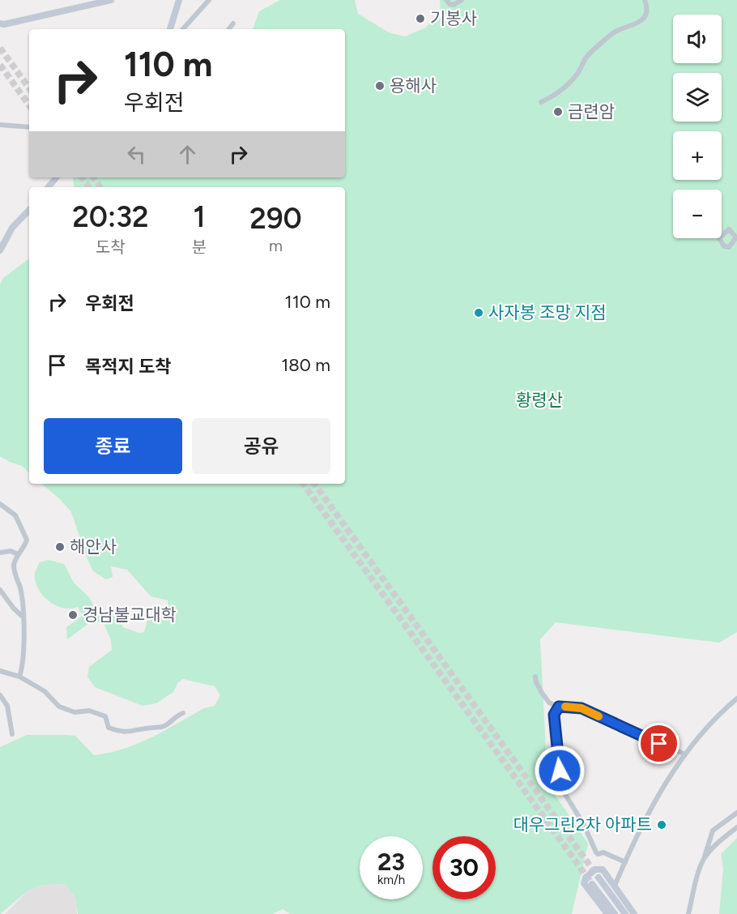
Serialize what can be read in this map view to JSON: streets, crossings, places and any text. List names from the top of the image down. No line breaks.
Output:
{"parks":["황령산"],"places":["기봉사","용해사","금련암","사자봉 조망 지점","해안사","경남불교대학","대우그린2차 아파트"],"page":{"map_buttons":["+","−"],"turn":["110 m","우회전"],"eta":["20:32","도착","1","분","290","m"],"list":[{"name":"우회전","value":"110 m"},{"name":"목적지 도착","value":"180 m"}],"buttons":["종료","공유"],"speed":"23 km/h","limit":"30"}}
